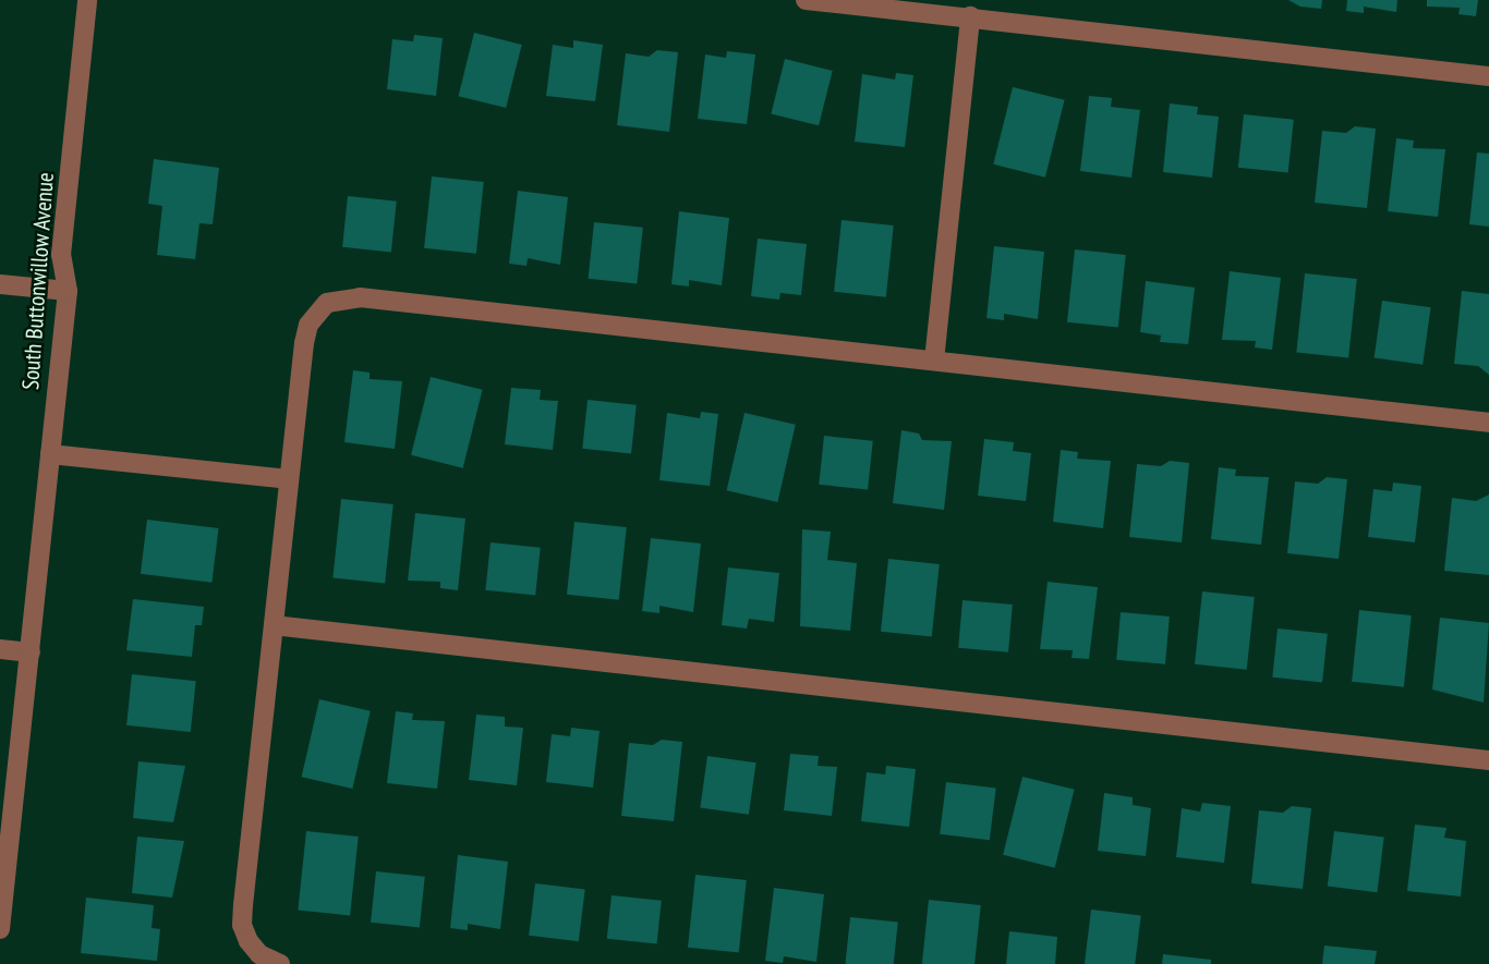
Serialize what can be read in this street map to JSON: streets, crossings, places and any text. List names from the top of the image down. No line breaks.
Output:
{"streets":{"street":["South Buttonwillow Avenue"]}}
